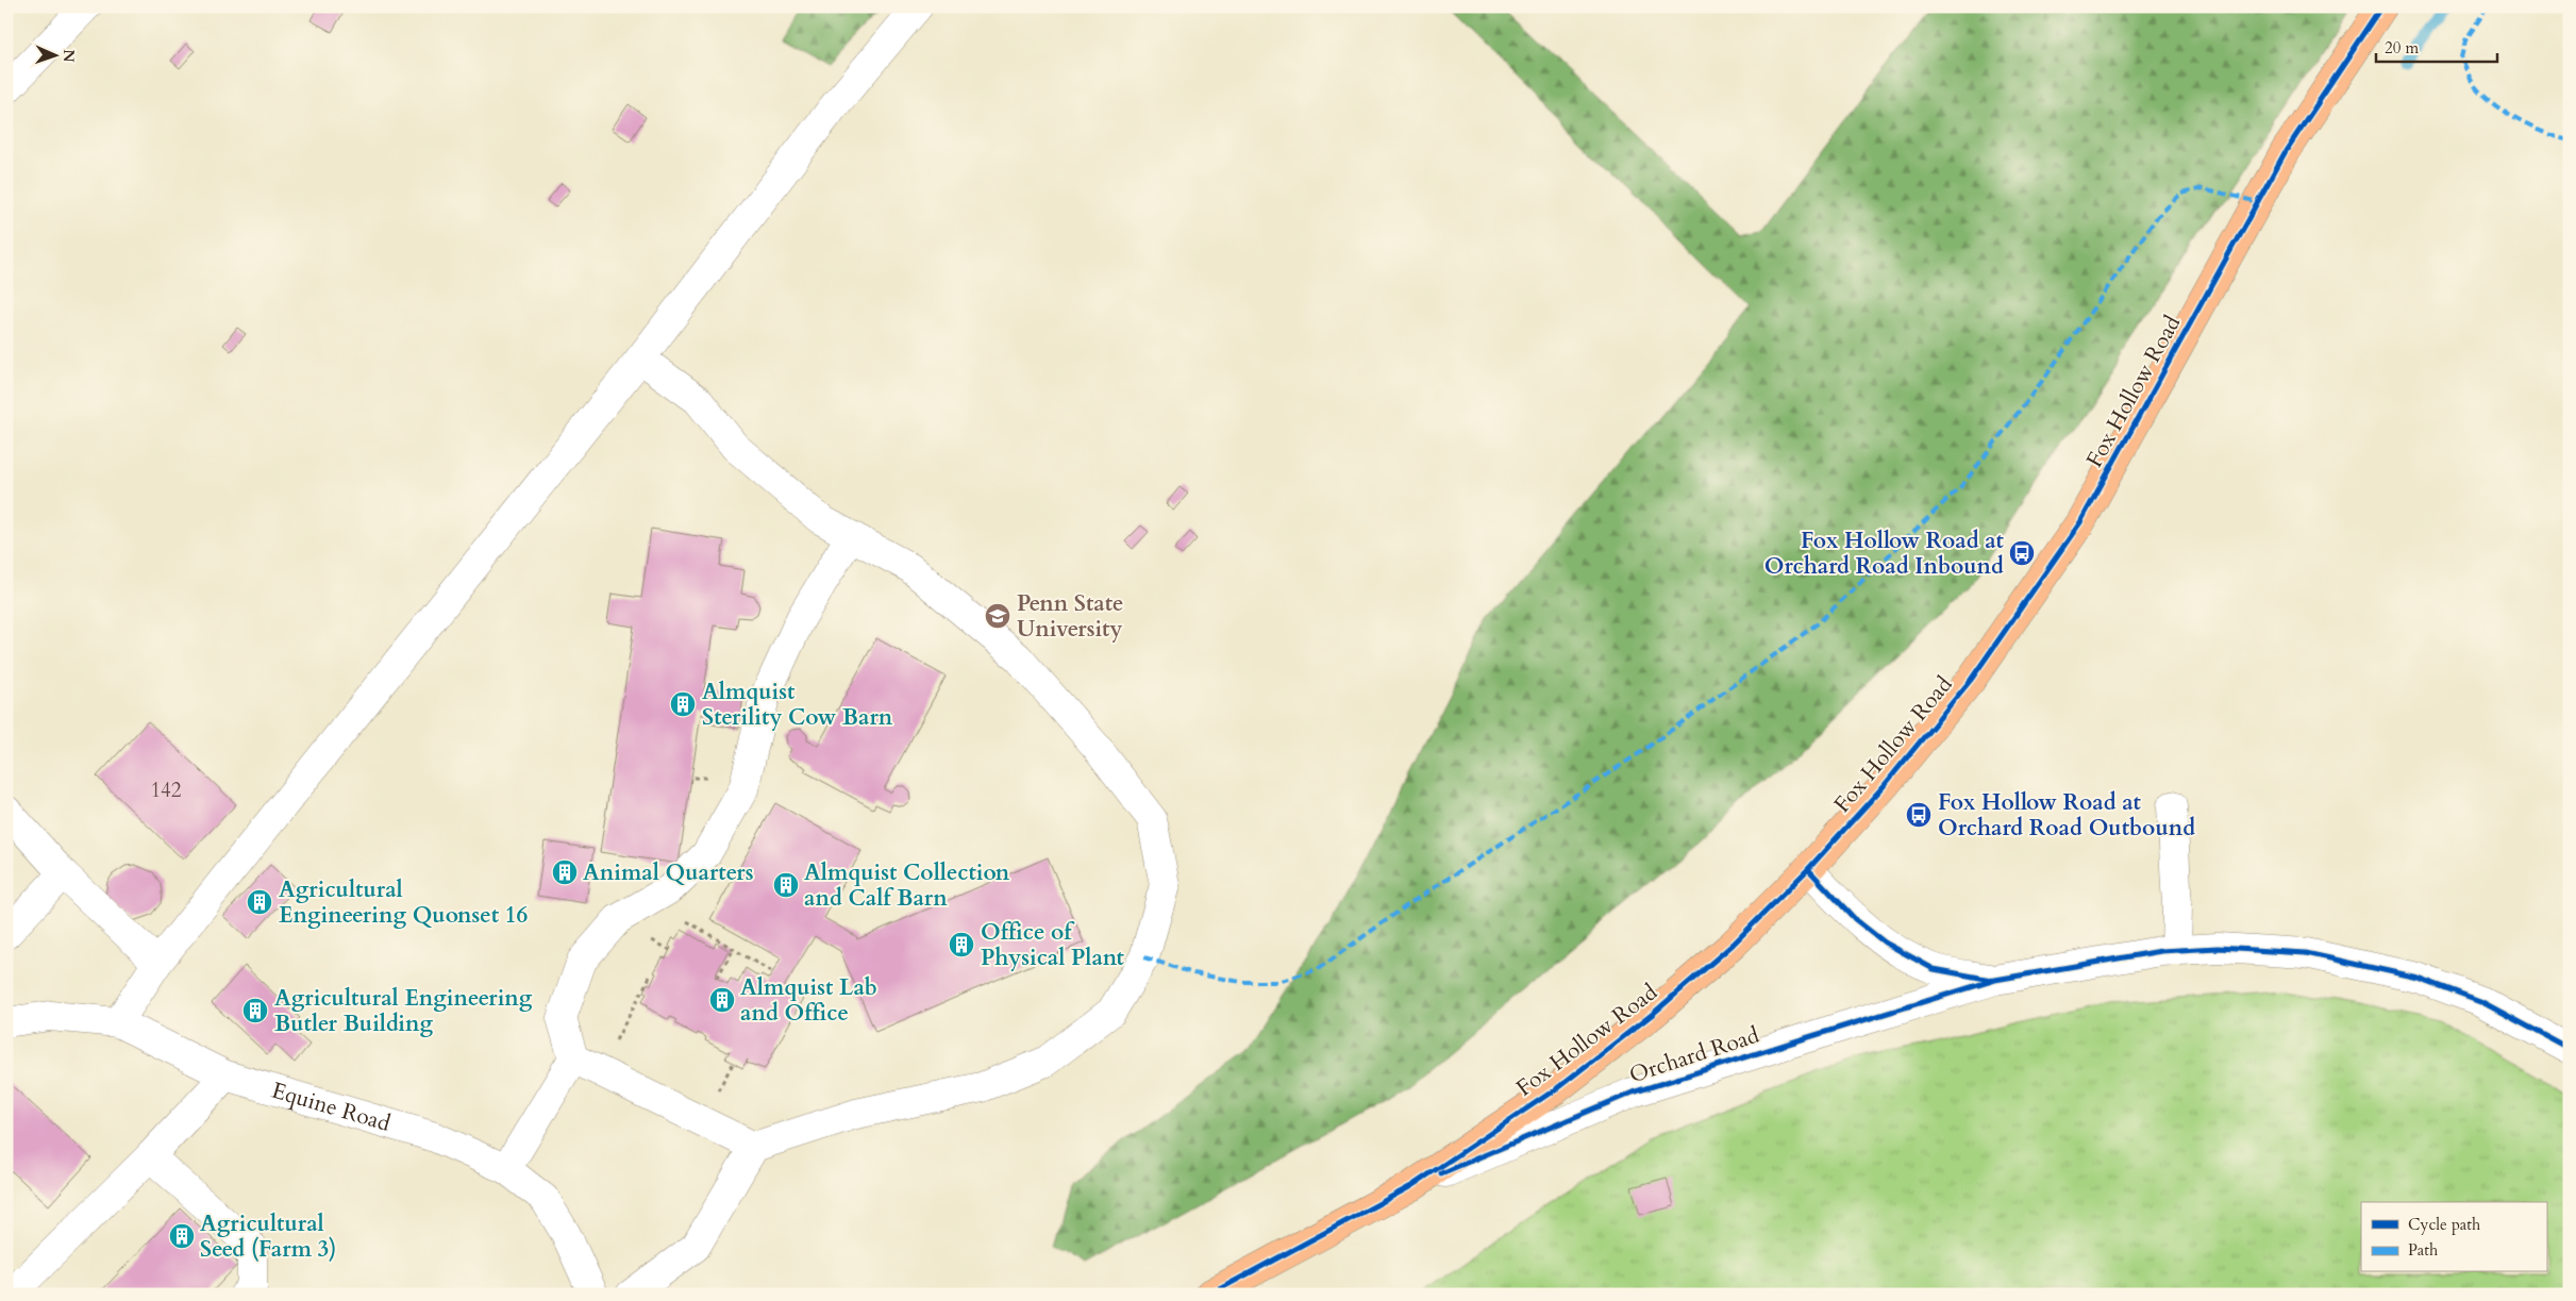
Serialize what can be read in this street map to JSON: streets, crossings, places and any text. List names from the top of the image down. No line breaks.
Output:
{"streets":{"main road":["Fox Hollow Road"],"street":["Orchard Road","Equine Road"]},"crossings":[["Fox Hollow Road","Orchard Road"]],"places":{"bus stop":["Fox Hollow Road at Orchard Road Inbound","Fox Hollow Road at Orchard Road Outbound"],"school or university":["Penn State University"],"building":["Almquist Sterility Cow Barn","Animal Quarters","Almquist Collection and Calf Barn","Agricultural Engineering Quonset 16","Office of Physical Plant","Almquist Lab and Office","Agricultural Engineering Butler Building","Agricultural Seed (Farm 3)"]},"house_numbers":["142"],"legend":["Cycle path","Path"],"scale_bar":"20 m","north":"right"}
